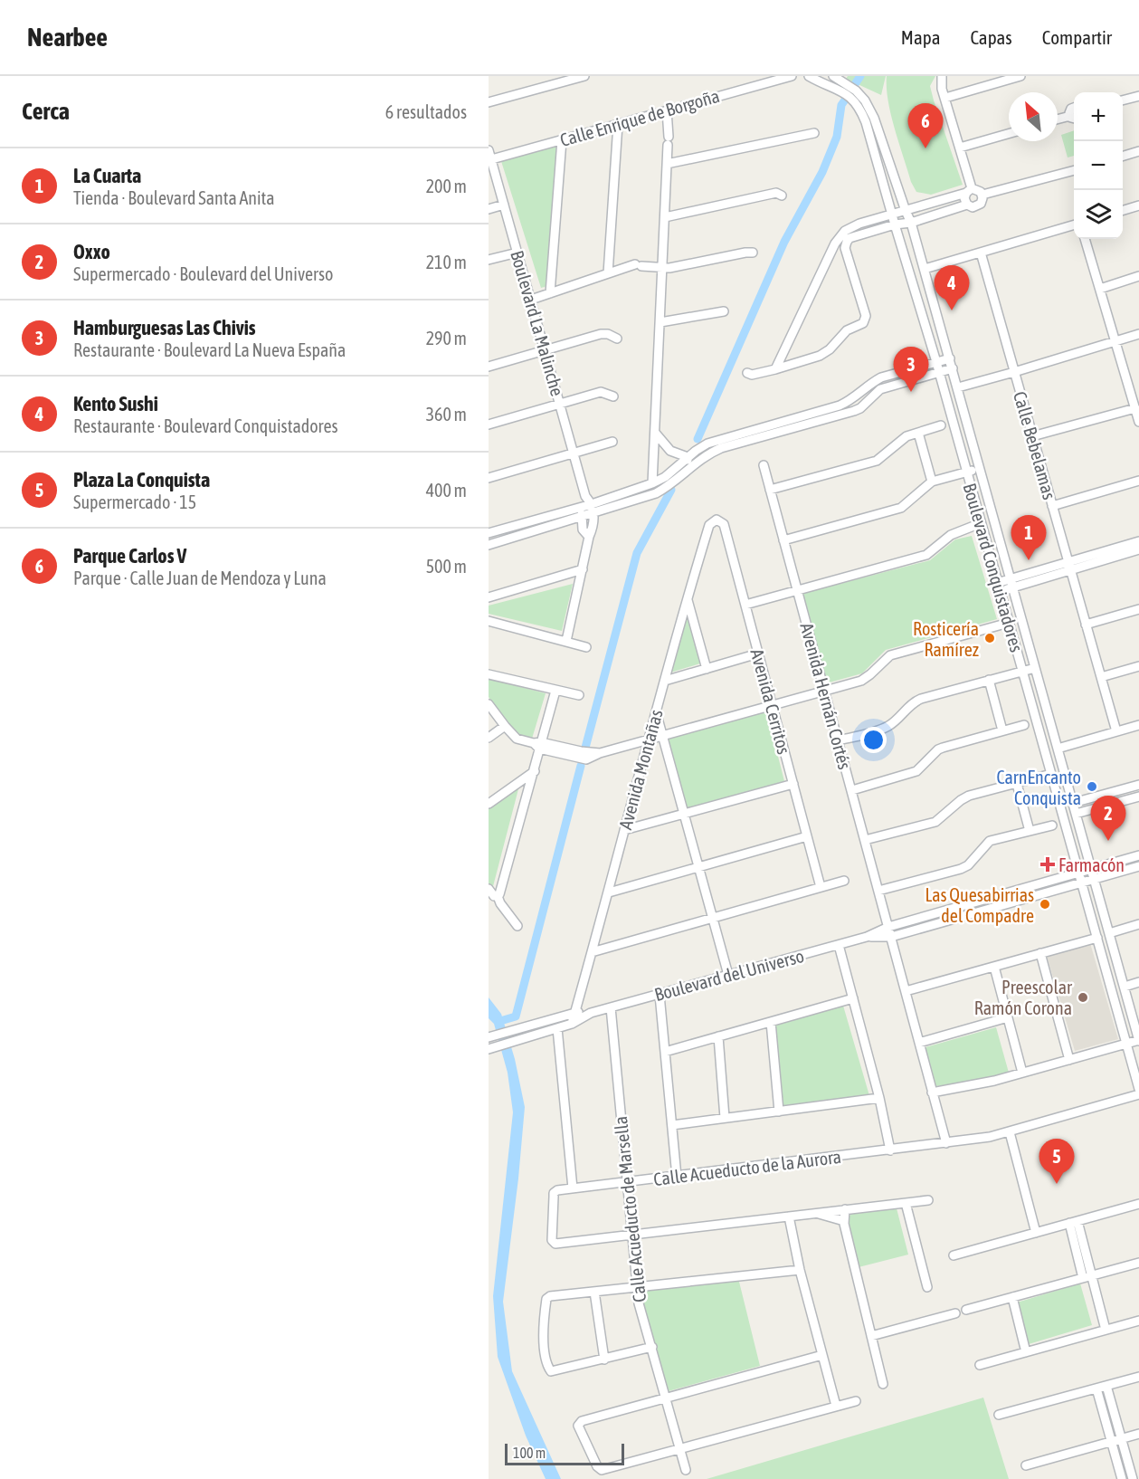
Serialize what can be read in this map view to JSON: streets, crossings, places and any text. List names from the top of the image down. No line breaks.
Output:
{"streets":{"street":["Calle Enrique de Borgoña","Boulevard La Malinche","Calle Bebelamas","Boulevard Conquistadores","Avenida Hernán Cortés","Avenida Cerritos","Avenida Montañas","Boulevard del Universo","Calle Acueducto de la Aurora","Calle Acueducto de Marsella"]},"crossings":[["Calle Enrique de Borgoña","Boulevard La Malinche"],["Boulevard Conquistadores","Boulevard del Universo"],["Avenida Hernán Cortés","Boulevard del Universo"],["Avenida Hernán Cortés","Calle Acueducto de la Aurora"],["Avenida Cerritos","Avenida Montañas"],["Avenida Montañas","Boulevard del Universo"],["Boulevard del Universo","Calle Acueducto de Marsella"],["Calle Acueducto de la Aurora","Calle Acueducto de Marsella"]],"places":{"other":["Rosticería Ramírez","CarnEncanto Conquista","Las Quesabirrias del Compadre","Preescolar Ramón Corona"],"health":["Farmacón"]},"scale_bar":"100 m","north":"top left","page":{"header":"Nearbee","nav":["Mapa","Capas","Compartir"],"heading":["Cerca","6 resultados"],"map_buttons":["+","−"],"pins":["6","4","3","1","2","5"],"list":[{"mark":"1","name":"La Cuarta","note":"Tienda · Boulevard Santa Anita","value":"200 m"},{"mark":"2","name":"Oxxo","note":"Supermercado · Boulevard del Universo","value":"210 m"},{"mark":"3","name":"Hamburguesas Las Chivis","note":"Restaurante · Boulevard La Nueva España","value":"290 m"},{"mark":"4","name":"Kento Sushi","note":"Restaurante · Boulevard Conquistadores","value":"360 m"},{"mark":"5","name":"Plaza La Conquista","note":"Supermercado · 15","value":"400 m"},{"mark":"6","name":"Parque Carlos V","note":"Parque · Calle Juan de Mendoza y Luna","value":"500 m"}],"scale":"100 m"}}
